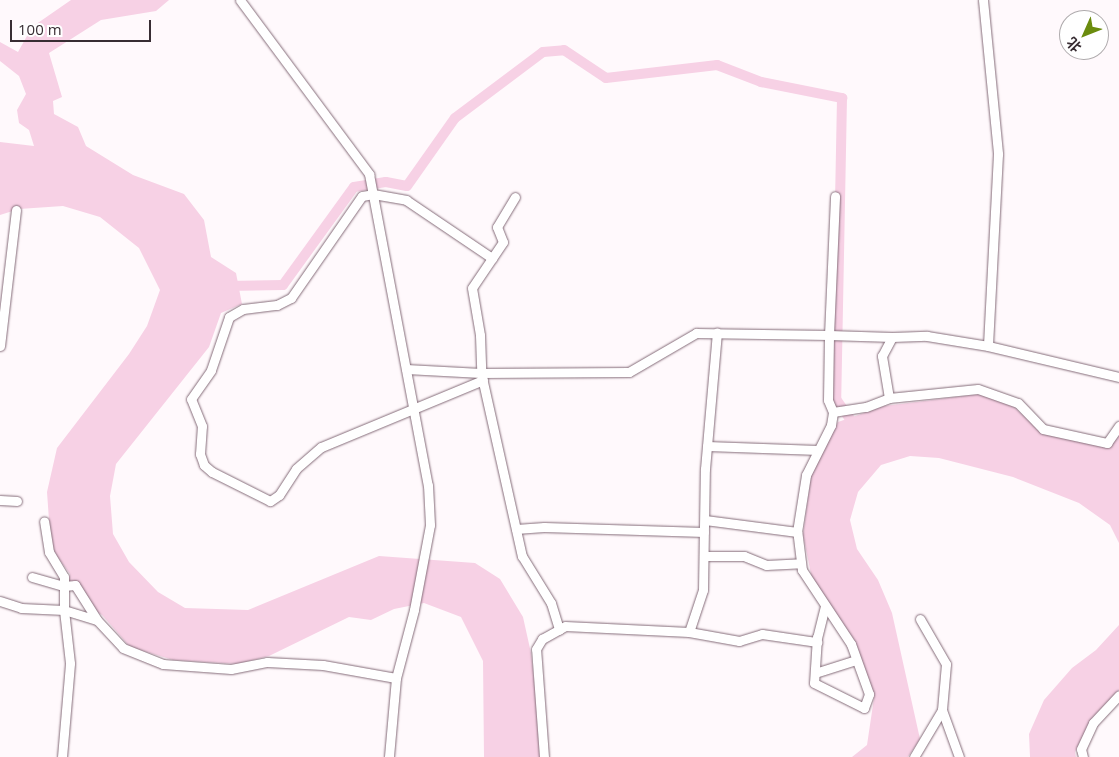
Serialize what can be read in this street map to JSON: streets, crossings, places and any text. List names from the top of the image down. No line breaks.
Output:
{"scale_bar":"100 m","north":"bottom left"}
